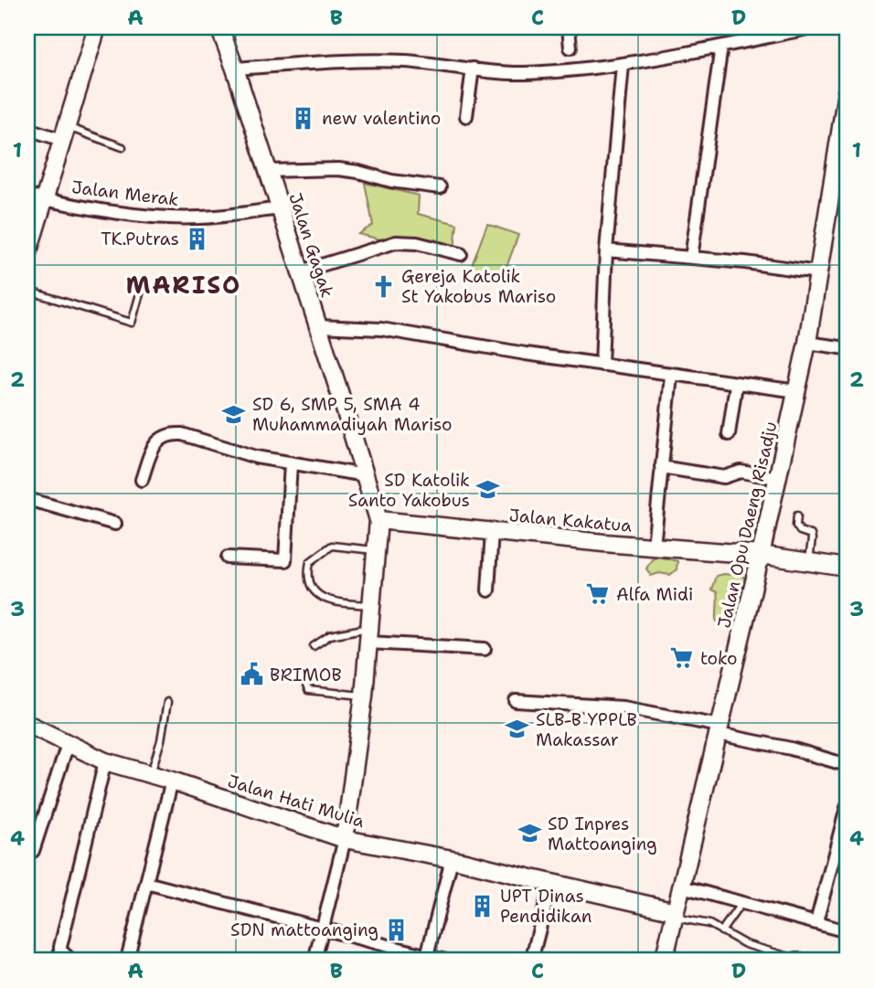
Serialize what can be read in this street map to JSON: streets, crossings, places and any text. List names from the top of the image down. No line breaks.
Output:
{"streets":{"main road":["Jalan Gagak","Jalan Kakatua","Jalan Opu Daeng Risadju","Jalan Hati Mulia"],"street":["Jalan Merak"]},"crossings":[["Jalan Merak","Jalan Gagak"],["Jalan Gagak","Jalan Kakatua"],["Jalan Kakatua","Jalan Opu Daeng Risadju"],["Jalan Opu Daeng Risadju","Jalan Hati Mulia"]],"districts":["MARISO"],"places":{"building":["new valentino","TK.Putras","UPT Dinas Pendidikan","SDN mattoanging"],"church":["Gereja Katolik St Yakobus Mariso"],"school or university":["SD 6, SMP 5, SMA 4 Muhammadiyah Mariso","SD Katolik Santo Yakobus","SLB-B YPPLB Makassar","SD Inpres Mattoanging"],"supermarket":["Alfa Midi","toko"],"public building":["BRIMOB"]},"grid":{"columns":["A","B","C","D"],"rows":["1","2","3","4"]}}
